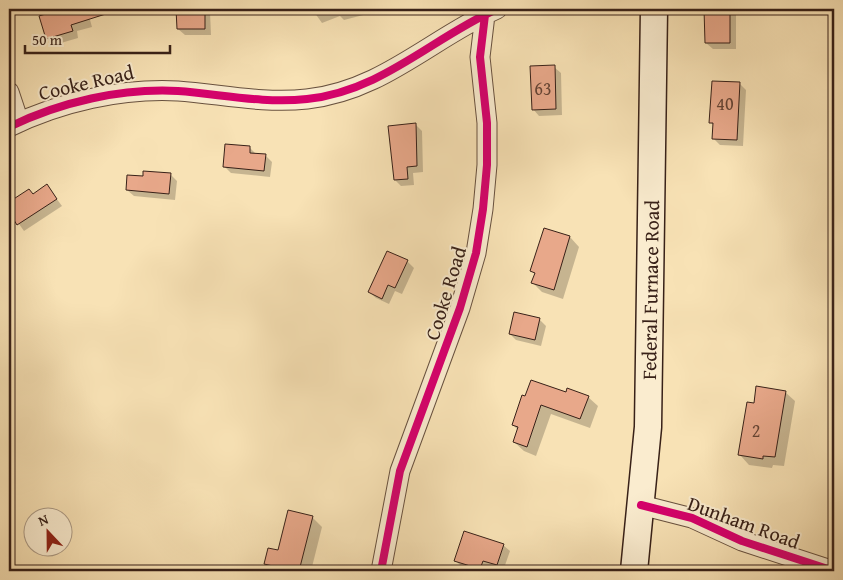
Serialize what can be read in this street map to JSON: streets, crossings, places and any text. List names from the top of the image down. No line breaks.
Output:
{"streets":{"main road":["Federal Furnace Road"],"street":["Cooke Road","Dunham Road"]},"crossings":[["Federal Furnace Road","Dunham Road"]],"house_numbers":["63","40","2"],"scale_bar":"50 m","north":"top"}
